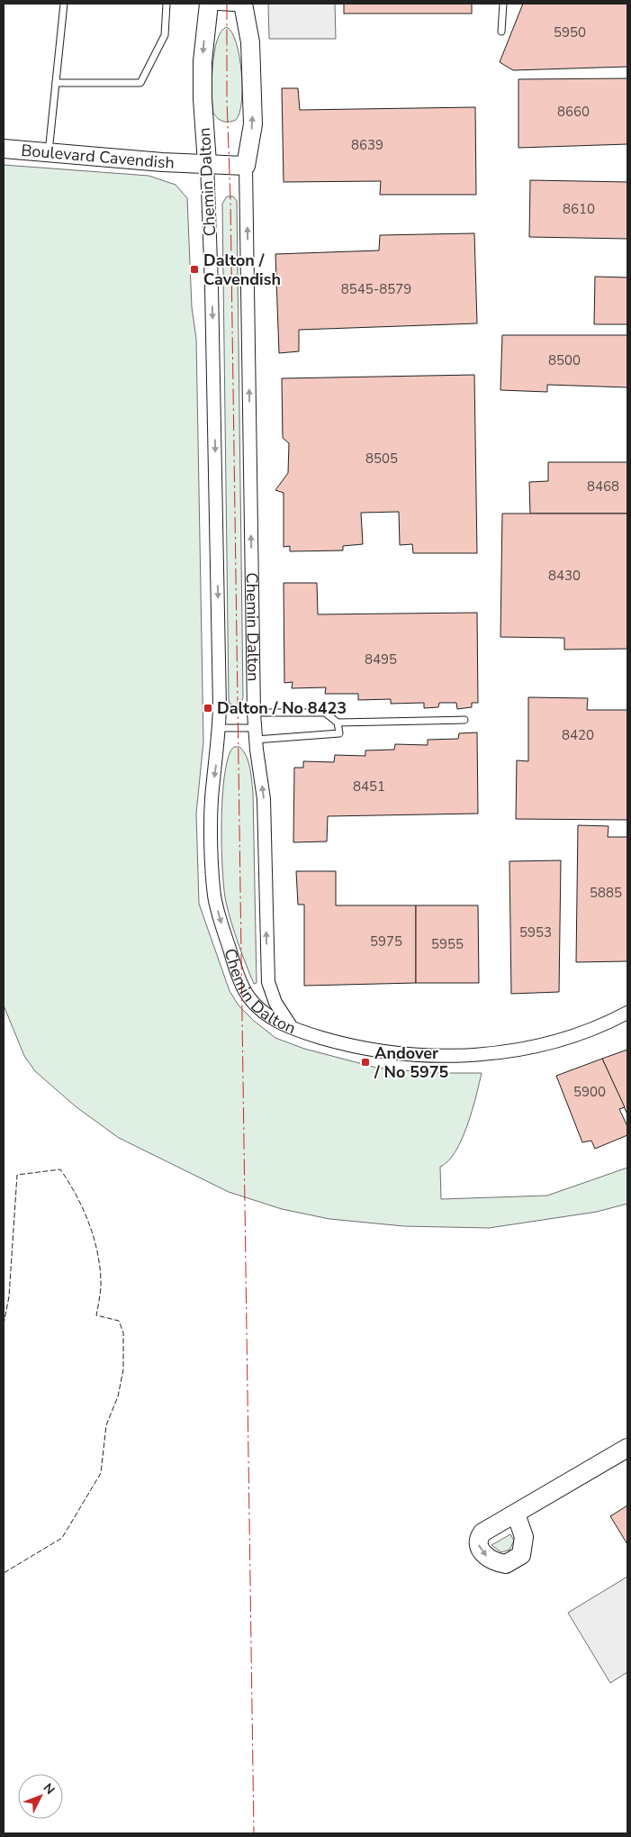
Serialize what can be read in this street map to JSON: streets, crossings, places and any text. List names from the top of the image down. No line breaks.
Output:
{"streets":{"main road":["Boulevard Cavendish","Chemin Dalton"]},"crossings":[["Boulevard Cavendish","Chemin Dalton"]],"places":{"transit":["Dalton / Cavendish","Dalton / No 8423","Andover / No 5975"]},"house_numbers":["5950","8660","8639","8610","8545-8579","8500","8505","8468","8430","8495","8420","8451","5885","5953","5975","5955","5900"],"north":"top right"}
